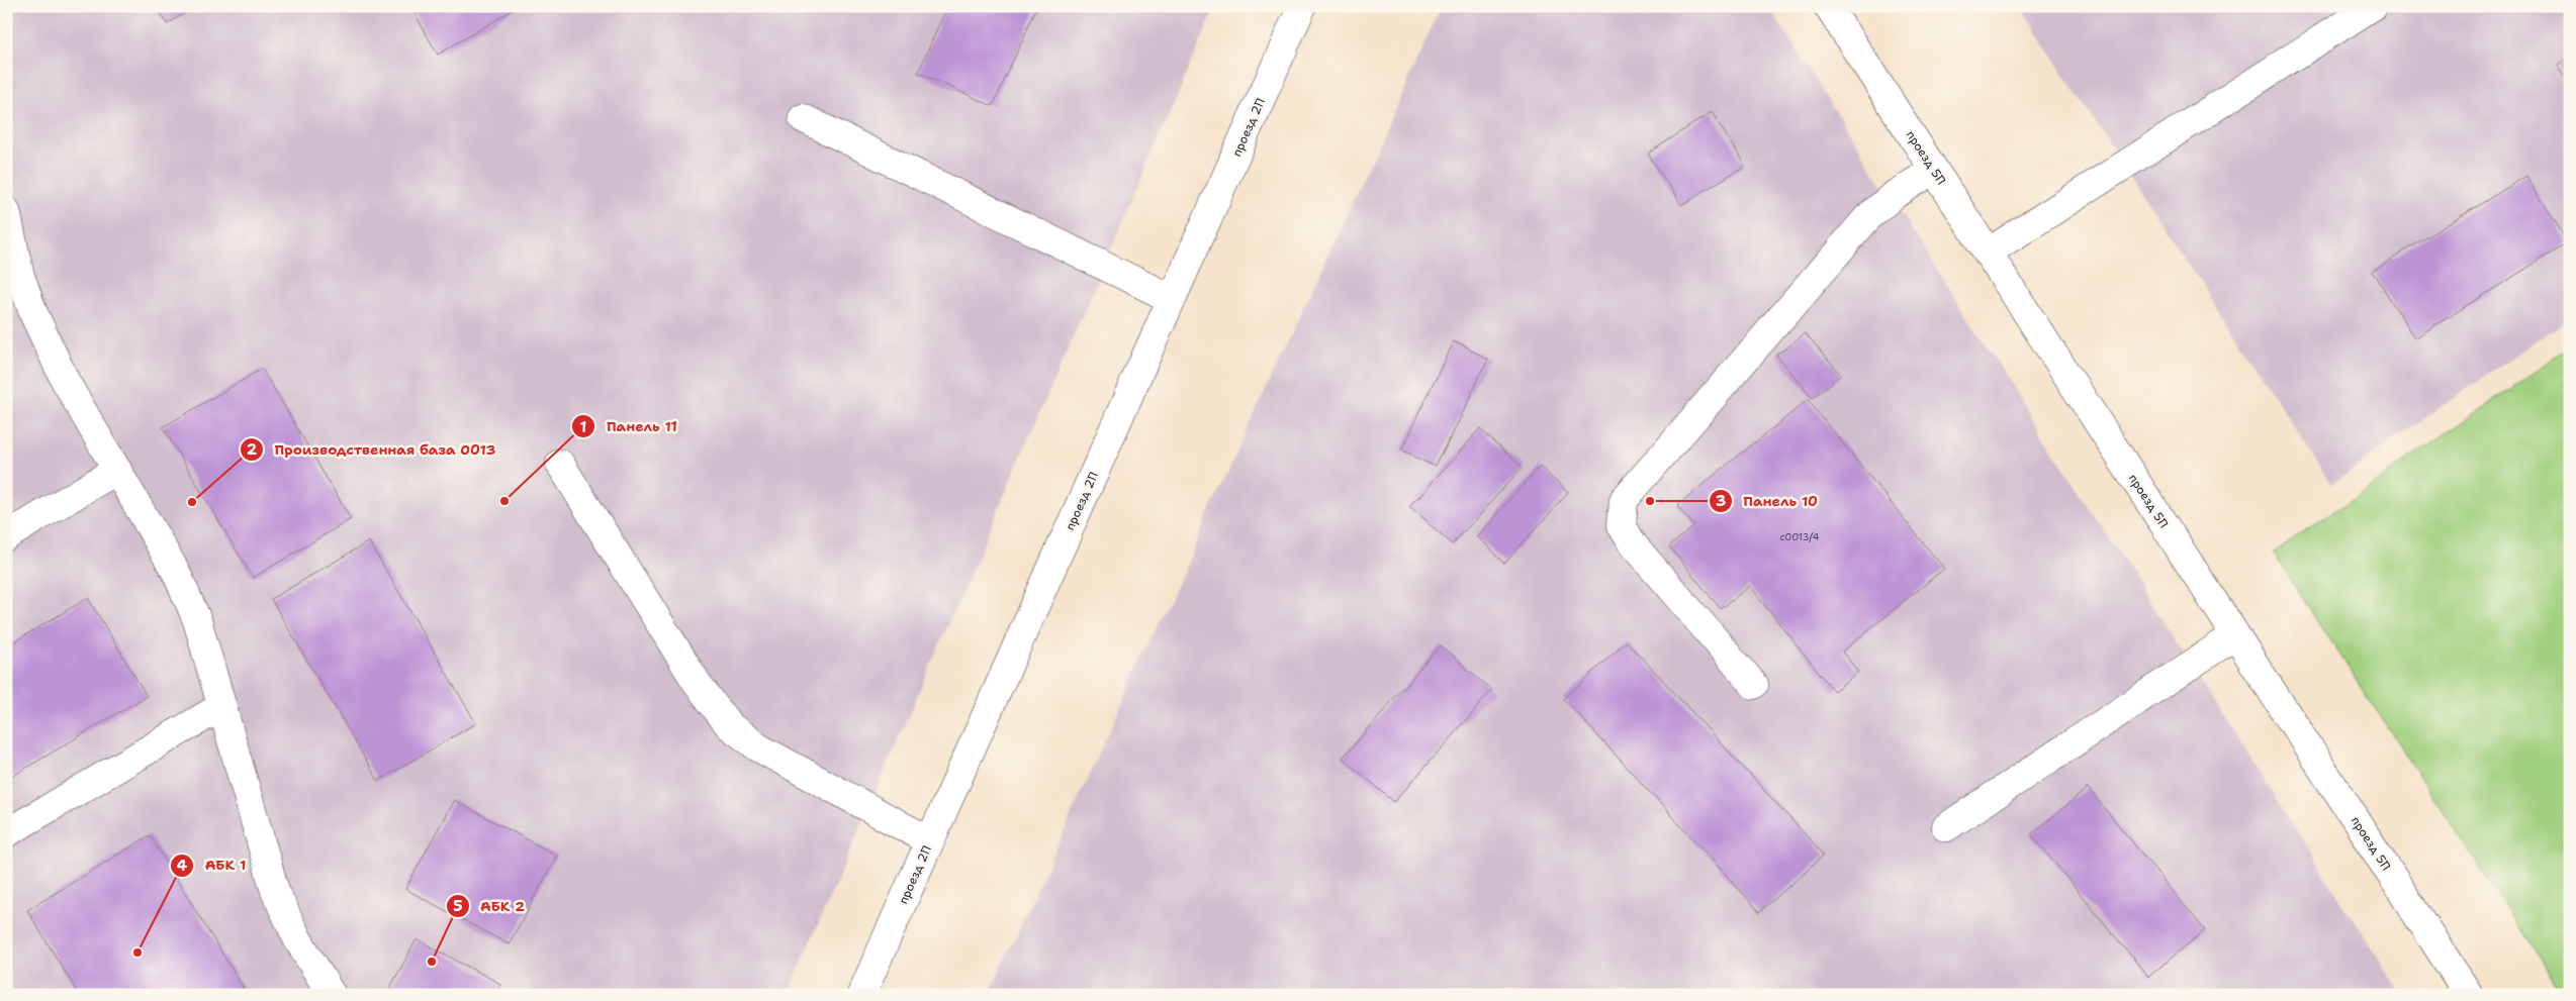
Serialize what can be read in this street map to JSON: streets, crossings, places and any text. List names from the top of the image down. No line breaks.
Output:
{"streets":{"street":["проезд 2П","проезд 5П"]},"places":["Панель 11","Панель 10","Производственная база 0013","АБК 1","АБК 2"],"house_numbers":["с0013/4"]}
